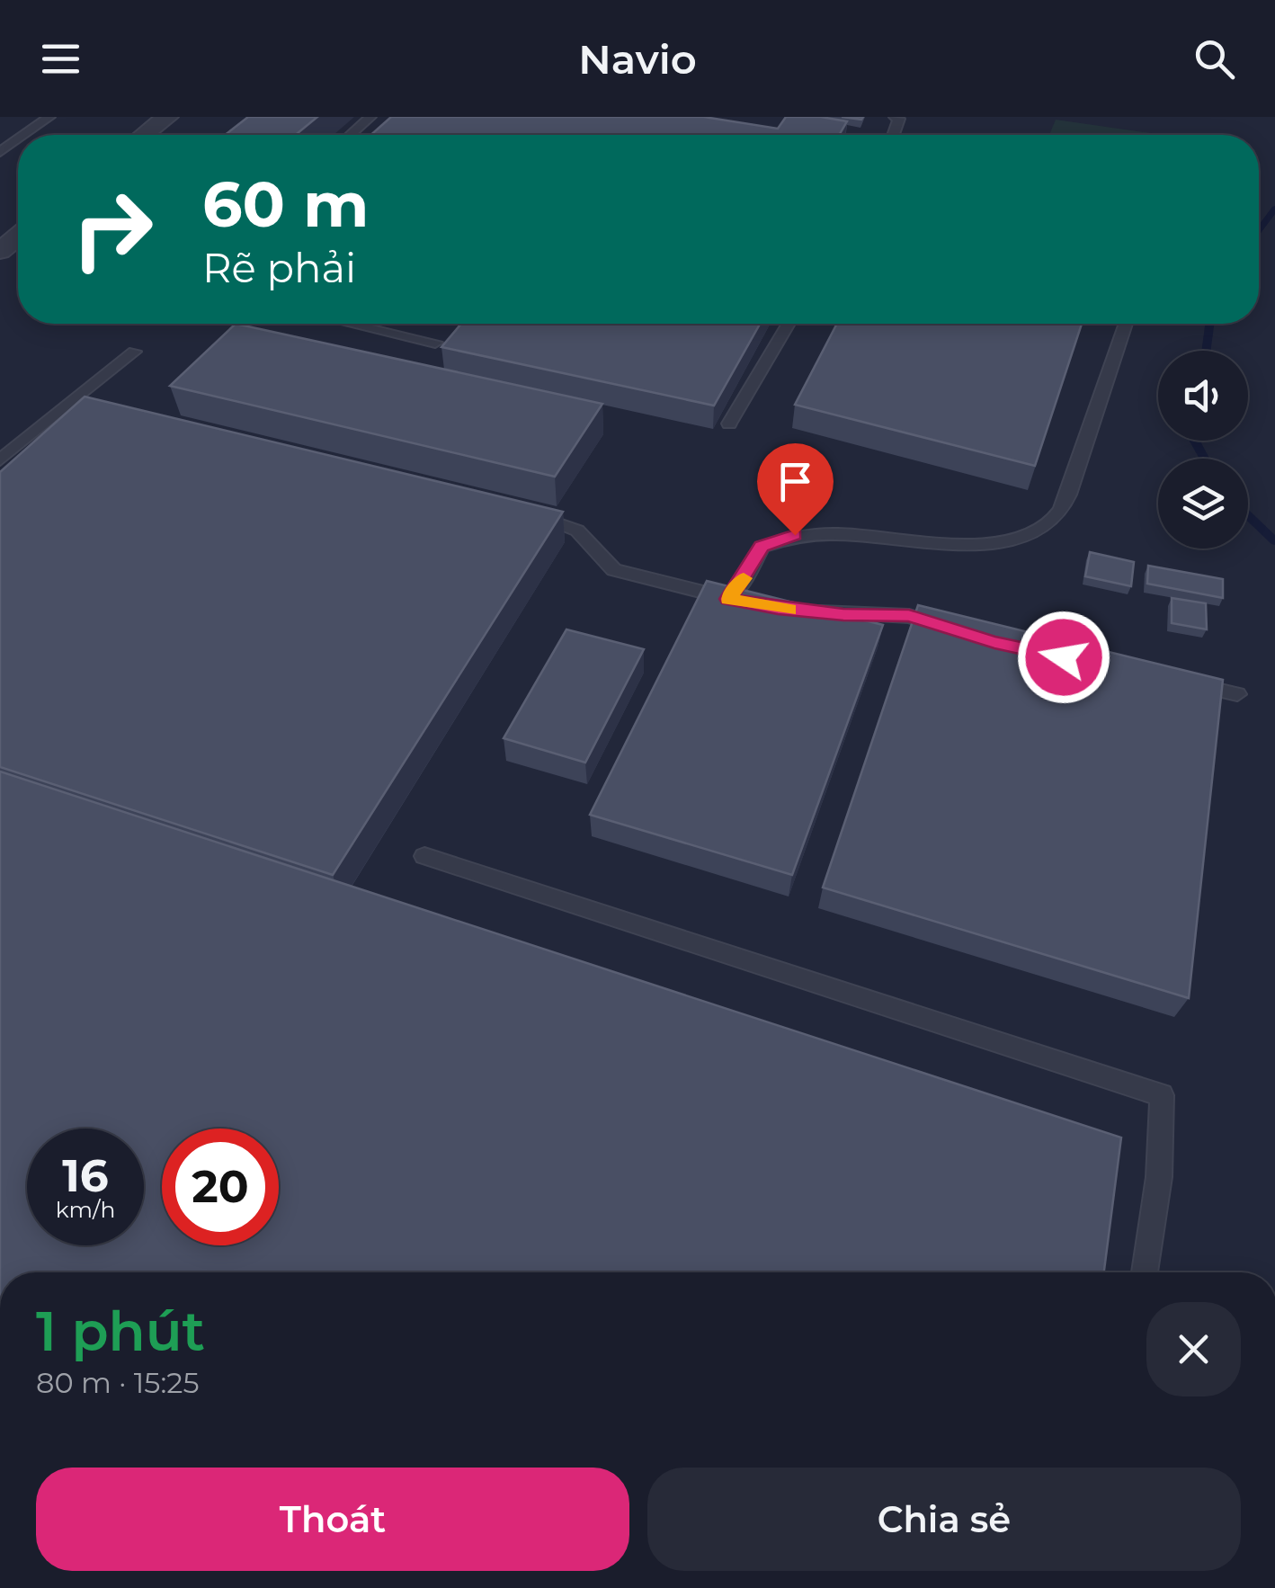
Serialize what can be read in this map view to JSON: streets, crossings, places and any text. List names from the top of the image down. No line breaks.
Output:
{"page":{"header":"Navio","turn":["60 m","Rẽ phải"],"speed":"16 km/h","limit":"20","heading":["1 phút","80 m · 15:25"],"buttons":["Thoát","Chia sẻ"]}}
